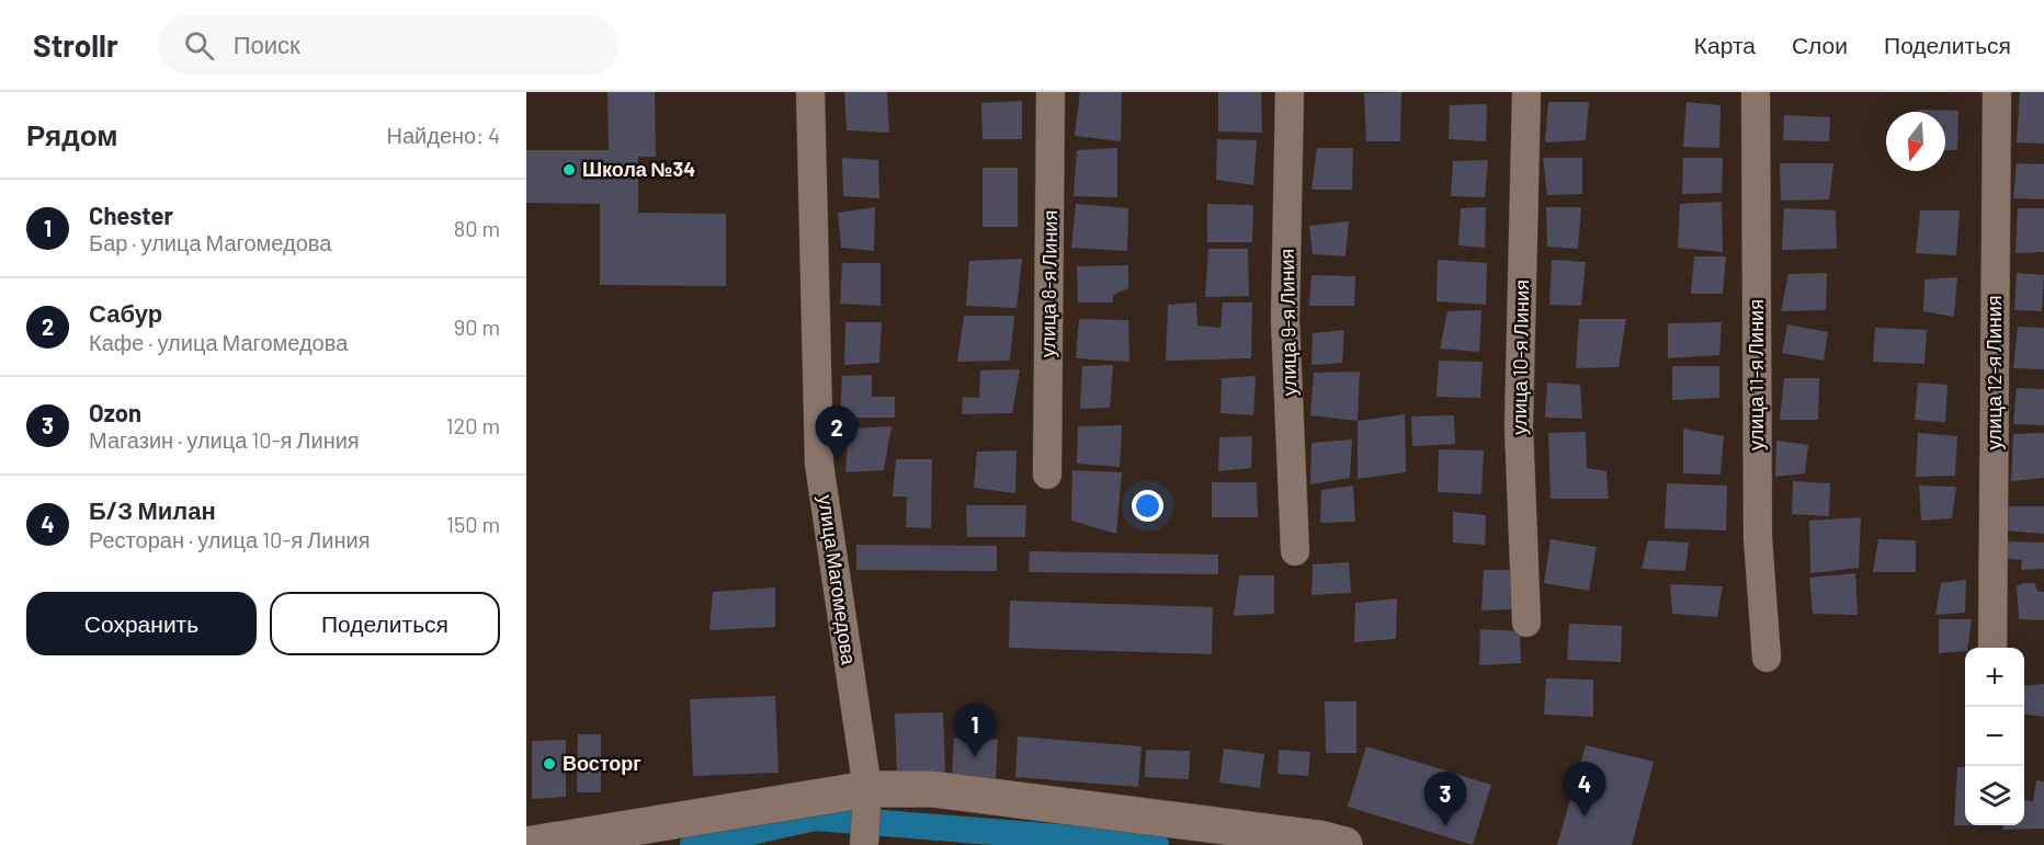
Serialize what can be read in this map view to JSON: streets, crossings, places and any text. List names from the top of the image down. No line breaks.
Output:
{"streets":{"street":["улица 8-я Линия","улица 9-я Линия","улица 10-я Линия","улица 12-я Линия","улица 11-я Линия","улица Магомедова"]},"places":["Школа №34","Восторг"],"north":"bottom","page":{"header":"Strollr","search":"Поиск","nav":["Карта","Слои","Поделиться"],"heading":["Рядом","Найдено: 4"],"list":[{"mark":"1","name":"Chester","note":"Бар · улица Магомедова","value":"80 m"},{"mark":"2","name":"Сабур","note":"Кафе · улица Магомедова","value":"90 m"},{"mark":"3","name":"Ozon","note":"Магазин · улица 10-я Линия","value":"120 m"},{"mark":"4","name":"Б/З Милан","note":"Ресторан · улица 10-я Линия","value":"150 m"}],"pins":["2","1","4","3"],"buttons":["Сохранить","Поделиться"],"map_buttons":["+","−"]}}
